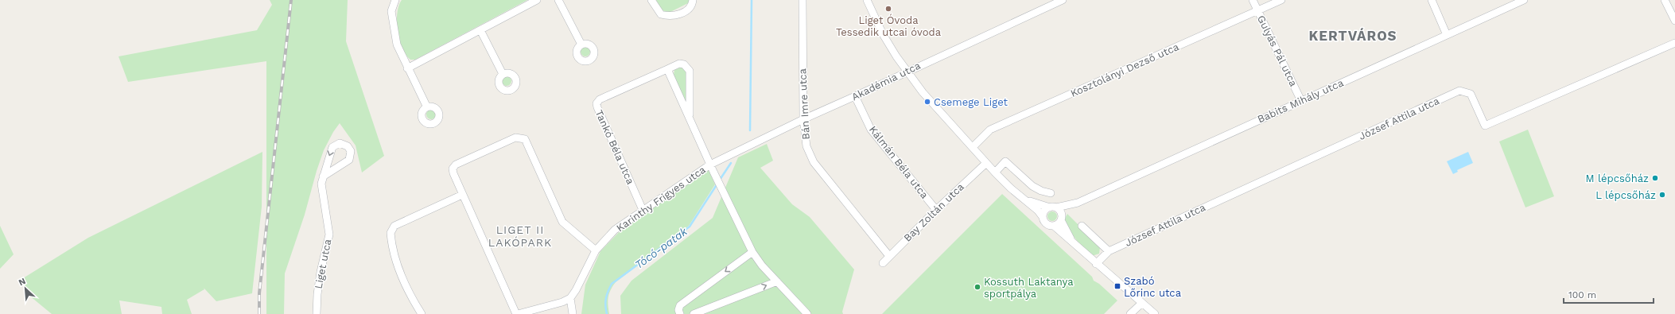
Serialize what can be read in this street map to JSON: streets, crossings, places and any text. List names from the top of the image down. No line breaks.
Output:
{"streets":{"street":["Gulyás Pál utca","Kosztolányi Dezső utca","Akadémia utca","Babits Mihály utca","Bán Imre utca","József Attila utca","Tankó Béla utca","Kálmán Béla utca","Karinthy Frigyes utca","Bay Zoltán utca","Liget utca"]},"crossings":[["Gulyás Pál utca","Kosztolányi Dezső utca"],["Gulyás Pál utca","Babits Mihály utca"],["Akadémia utca","Bán Imre utca"],["Akadémia utca","Tankó Béla utca"],["Akadémia utca","Kálmán Béla utca"],["Akadémia utca","Karinthy Frigyes utca"],["Bán Imre utca","Bay Zoltán utca"],["Tankó Béla utca","Karinthy Frigyes utca"],["Kálmán Béla utca","Bay Zoltán utca"]],"districts":["KERTVÁROS","LIGET II LAKÓPARK"],"water":["Tócó-patak"],"places":{"other":["Liget Óvoda Tessedik utcai óvoda","Csemege Liget","M lépcsőház","L lépcsőház","Kossuth Laktanya sportpálya"],"transit":["Szabó Lőrinc utca"]},"scale_bar":"100 m","north":"top left"}
